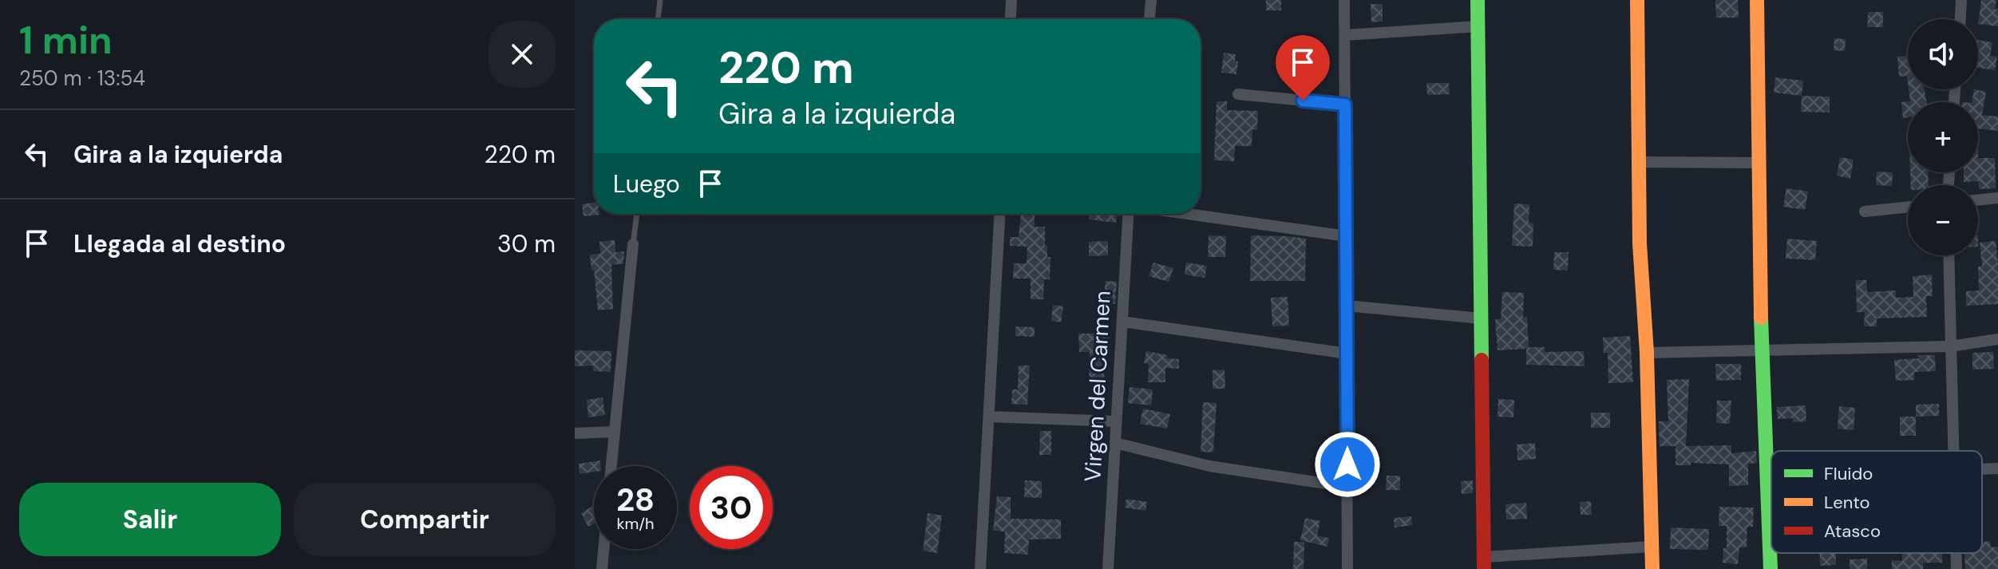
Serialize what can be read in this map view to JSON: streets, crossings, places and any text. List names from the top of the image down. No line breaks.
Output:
{"streets":{"street":["Virgen del Carmen"]},"legend":["Fluido","Lento","Atasco"],"page":{"heading":["1 min","250 m · 13:54"],"map_buttons":["+","−"],"turn":["220 m","Gira a la izquierda"],"list":[{"name":"Gira a la izquierda","value":"220 m"},{"name":"Llegada al destino","value":"30 m"}],"then":"Luego","speed":"28 km/h","limit":"30","buttons":["Salir","Compartir"]}}
